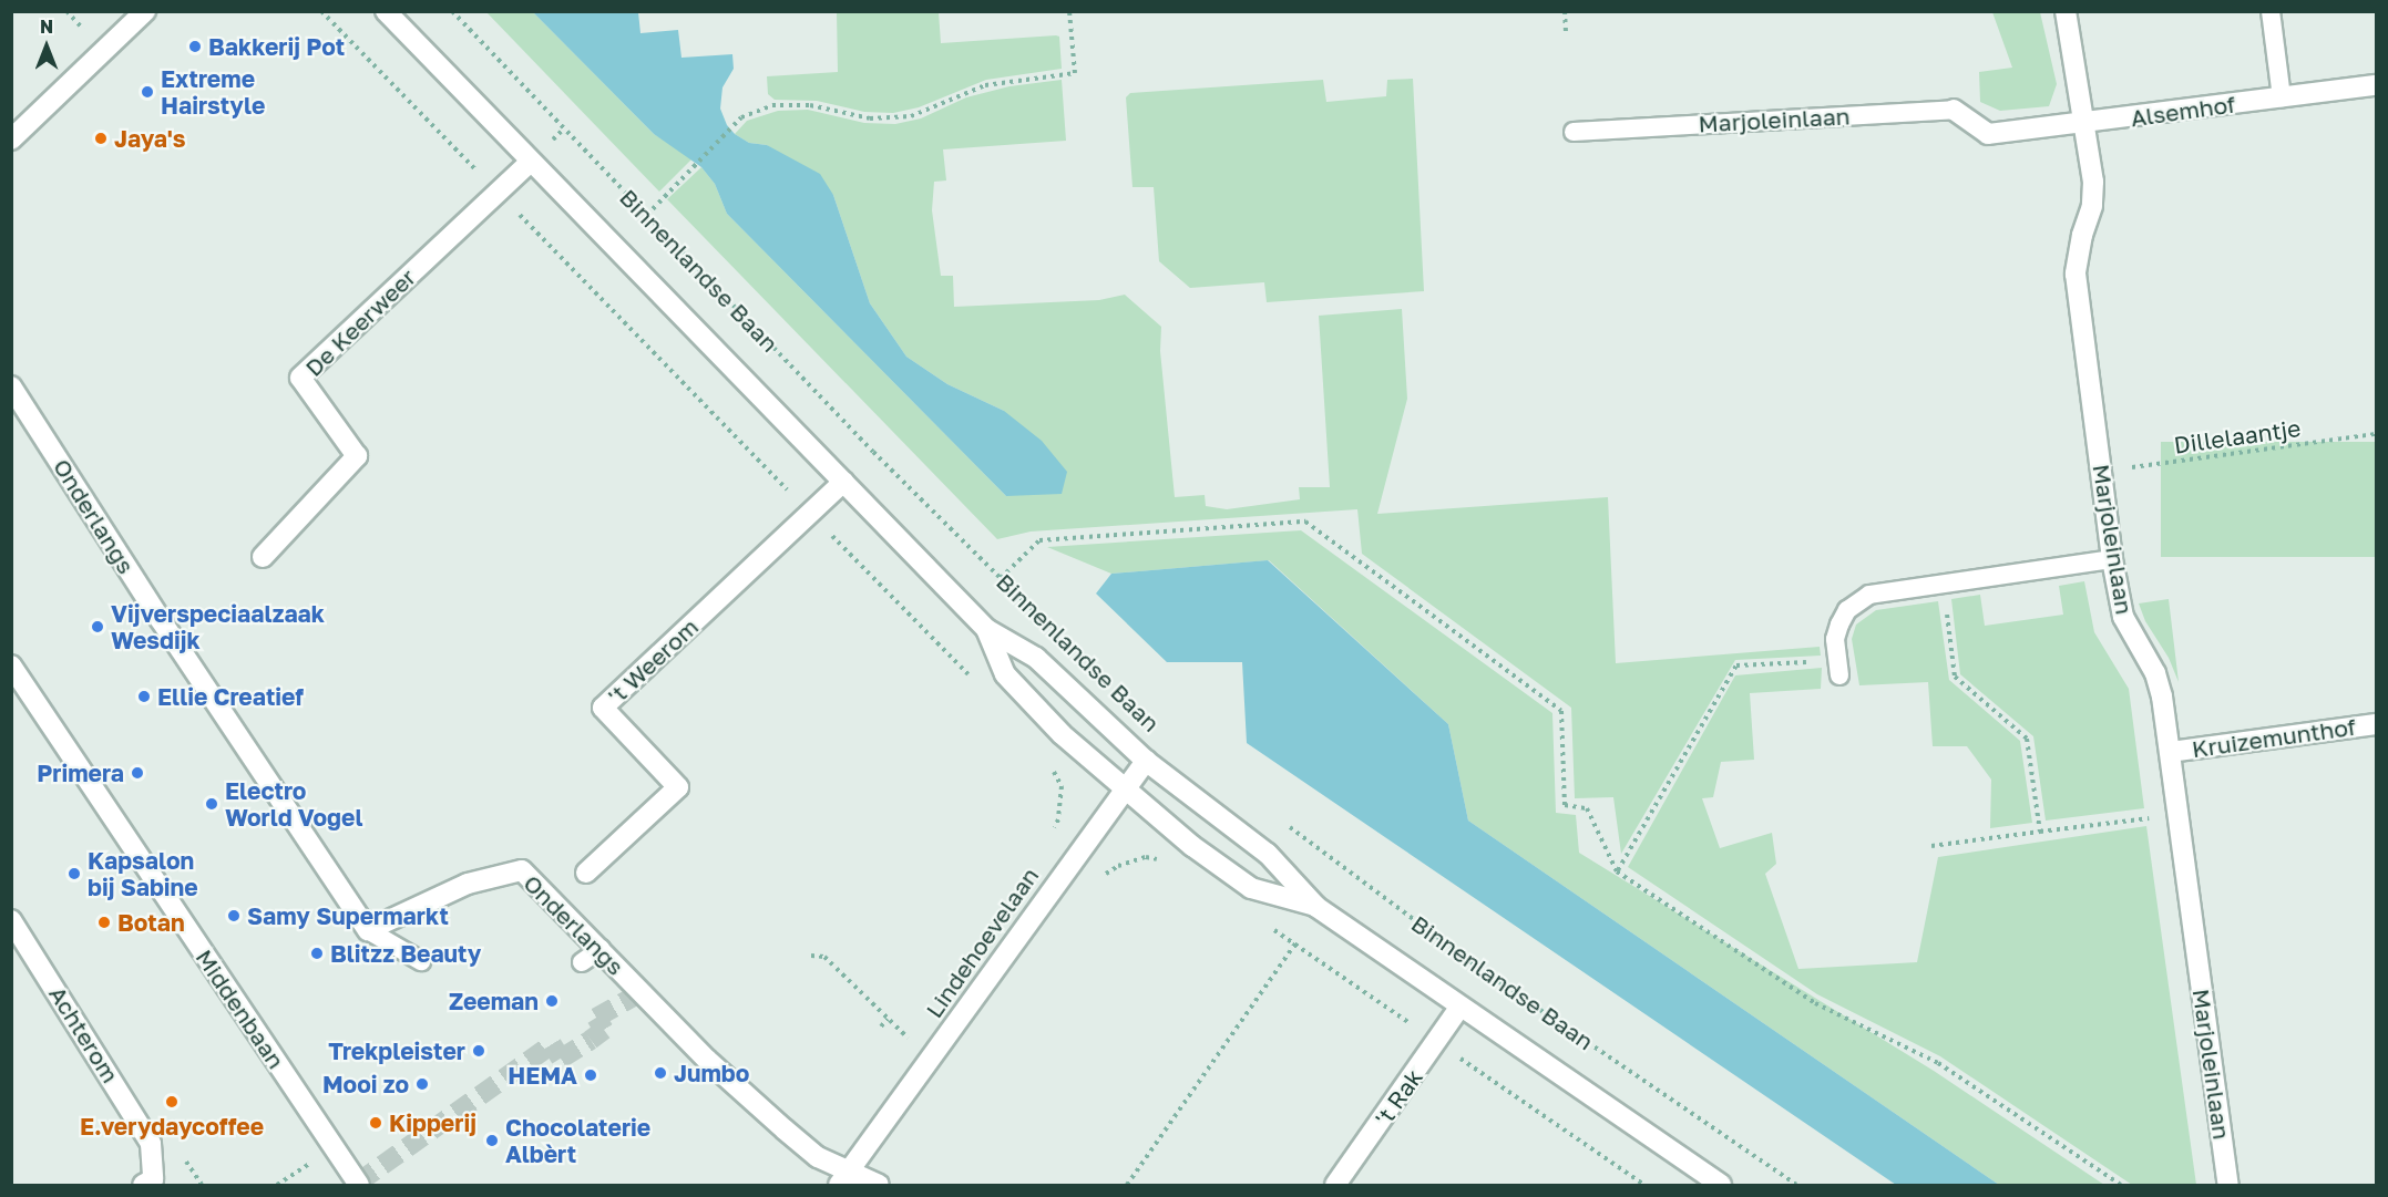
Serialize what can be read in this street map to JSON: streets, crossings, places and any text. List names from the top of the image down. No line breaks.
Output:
{"streets":{"street":["Alsemhof","Marjoleinlaan","Binnenlandse Baan","De Keerweer","Onderlangs","'t Weerom","Kruizemunthof","Lindehoevelaan","Middenbaan","Achterom","'t Rak"],"path":["Dillelaantje"]},"crossings":[["Alsemhof","Marjoleinlaan"],["Marjoleinlaan","Dillelaantje"],["Marjoleinlaan","Kruizemunthof"],["Binnenlandse Baan","De Keerweer"],["Binnenlandse Baan","'t Weerom"],["Binnenlandse Baan","Lindehoevelaan"],["Binnenlandse Baan","'t Rak"],["Onderlangs","Lindehoevelaan"]],"places":["Bakkerij Pot","Extreme Hairstyle","Jaya's","Vijverspeciaalzaak Wesdijk","Ellie Creatief","Primera","Electro World Vogel","Kapsalon bij Sabine","Samy Supermarkt","Botan","Blitzz Beauty","Zeeman","Trekpleister","Jumbo","HEMA","Mooi zo","E.verydaycoffee","Kipperij","Chocolaterie Albèrt"],"north":"top"}
